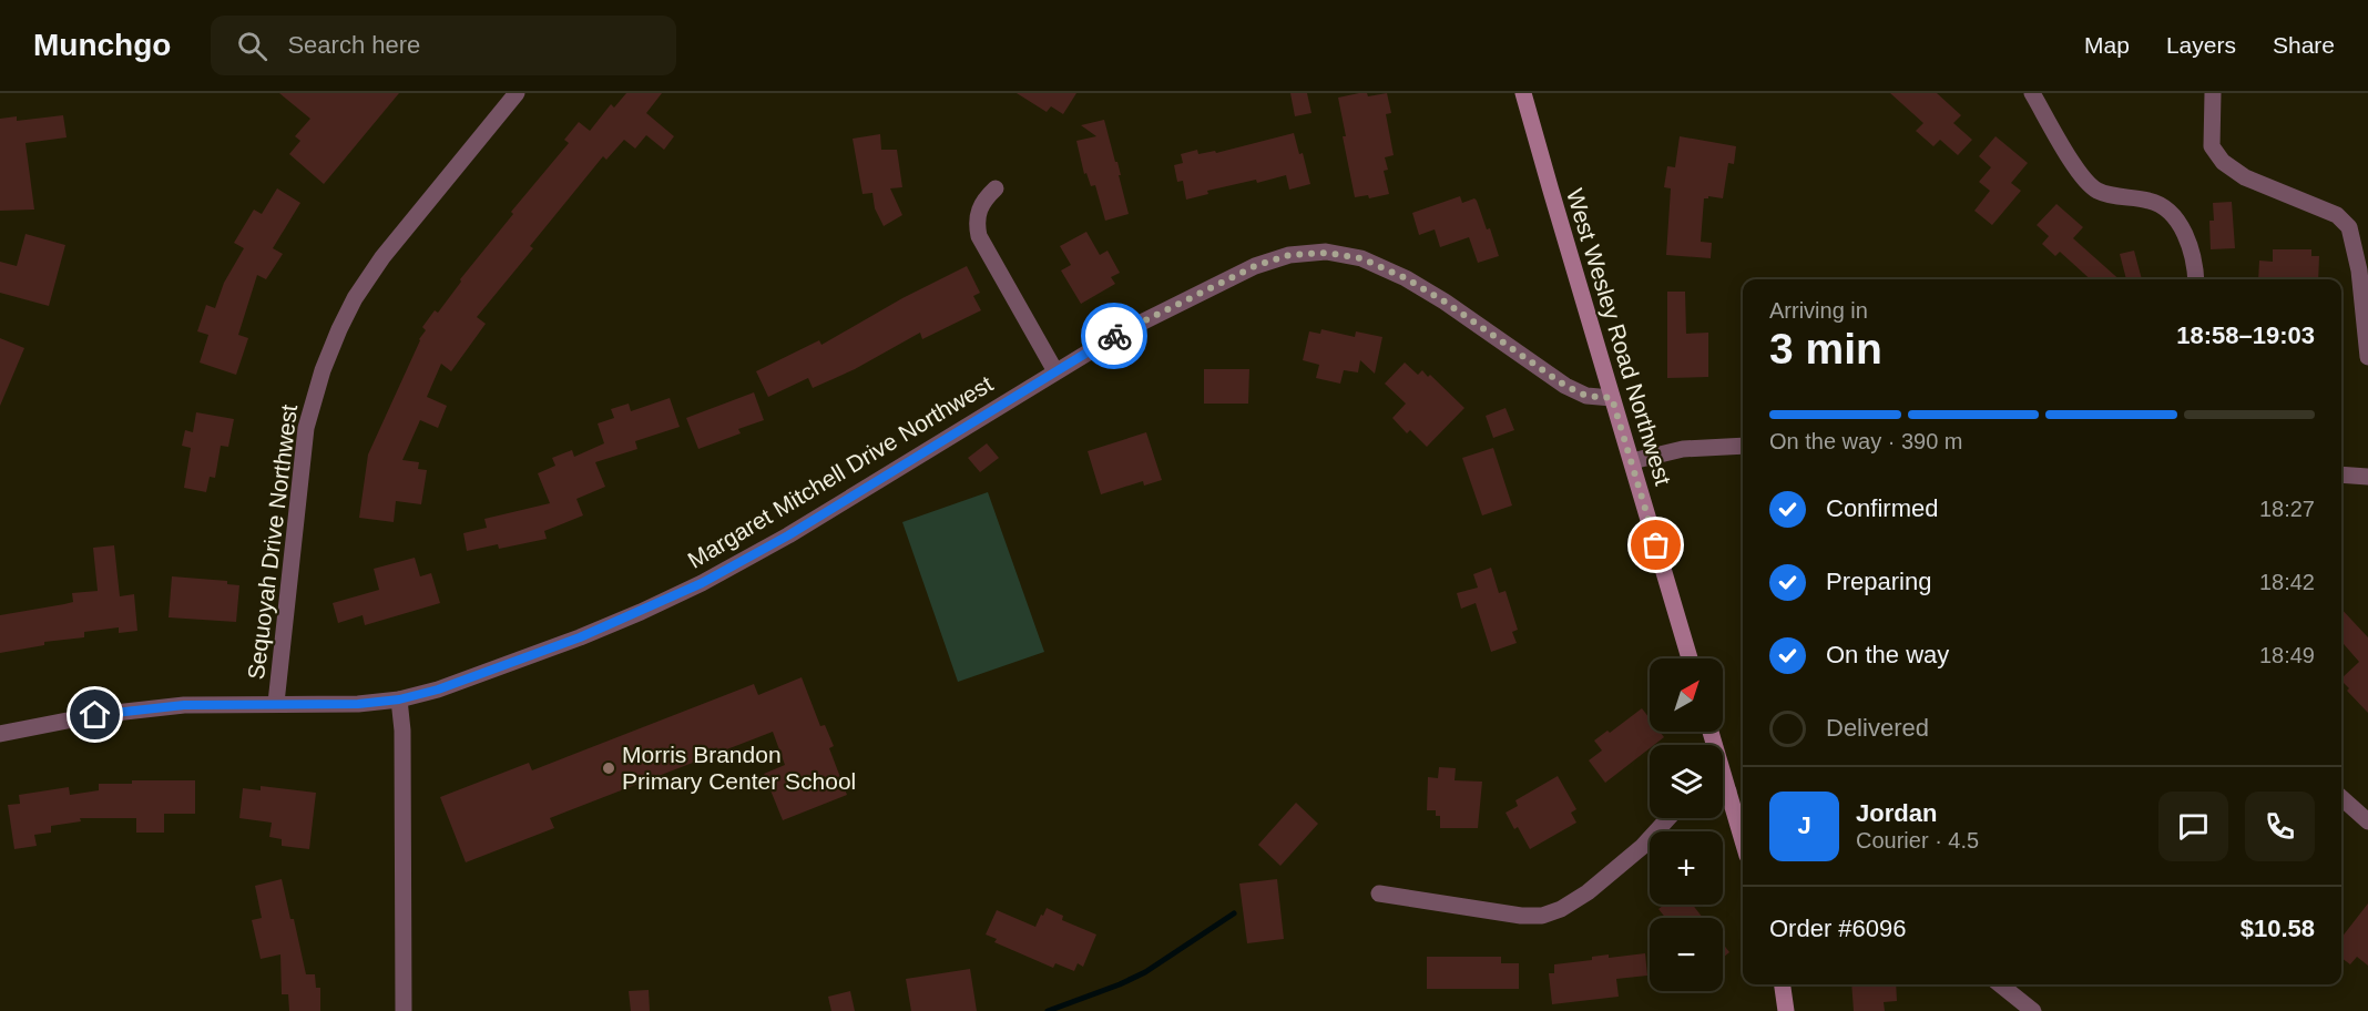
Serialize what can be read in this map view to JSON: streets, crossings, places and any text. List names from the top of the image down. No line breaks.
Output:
{"streets":{"street":["West Wesley Road Northwest","Margaret Mitchell Drive Northwest","Sequoyah Drive Northwest"]},"crossings":[["West Wesley Road Northwest","Margaret Mitchell Drive Northwest"],["Margaret Mitchell Drive Northwest","Sequoyah Drive Northwest"]],"places":["Morris Brandon Primary Center School"],"north":"top right","page":{"header":"Munchgo","search":"Search here","nav":["Map","Layers","Share"],"heading":["3 min","Arriving in","18:58–19:03"],"panel":["Jordan","Courier · 4.5","Order #6096","$10.58"],"bar":"On the way · 390 m","list":[["Confirmed","18:27"],["Preparing","18:42"],["On the way","18:49"],"Delivered"],"map_buttons":["+","−"],"round":"J"}}
